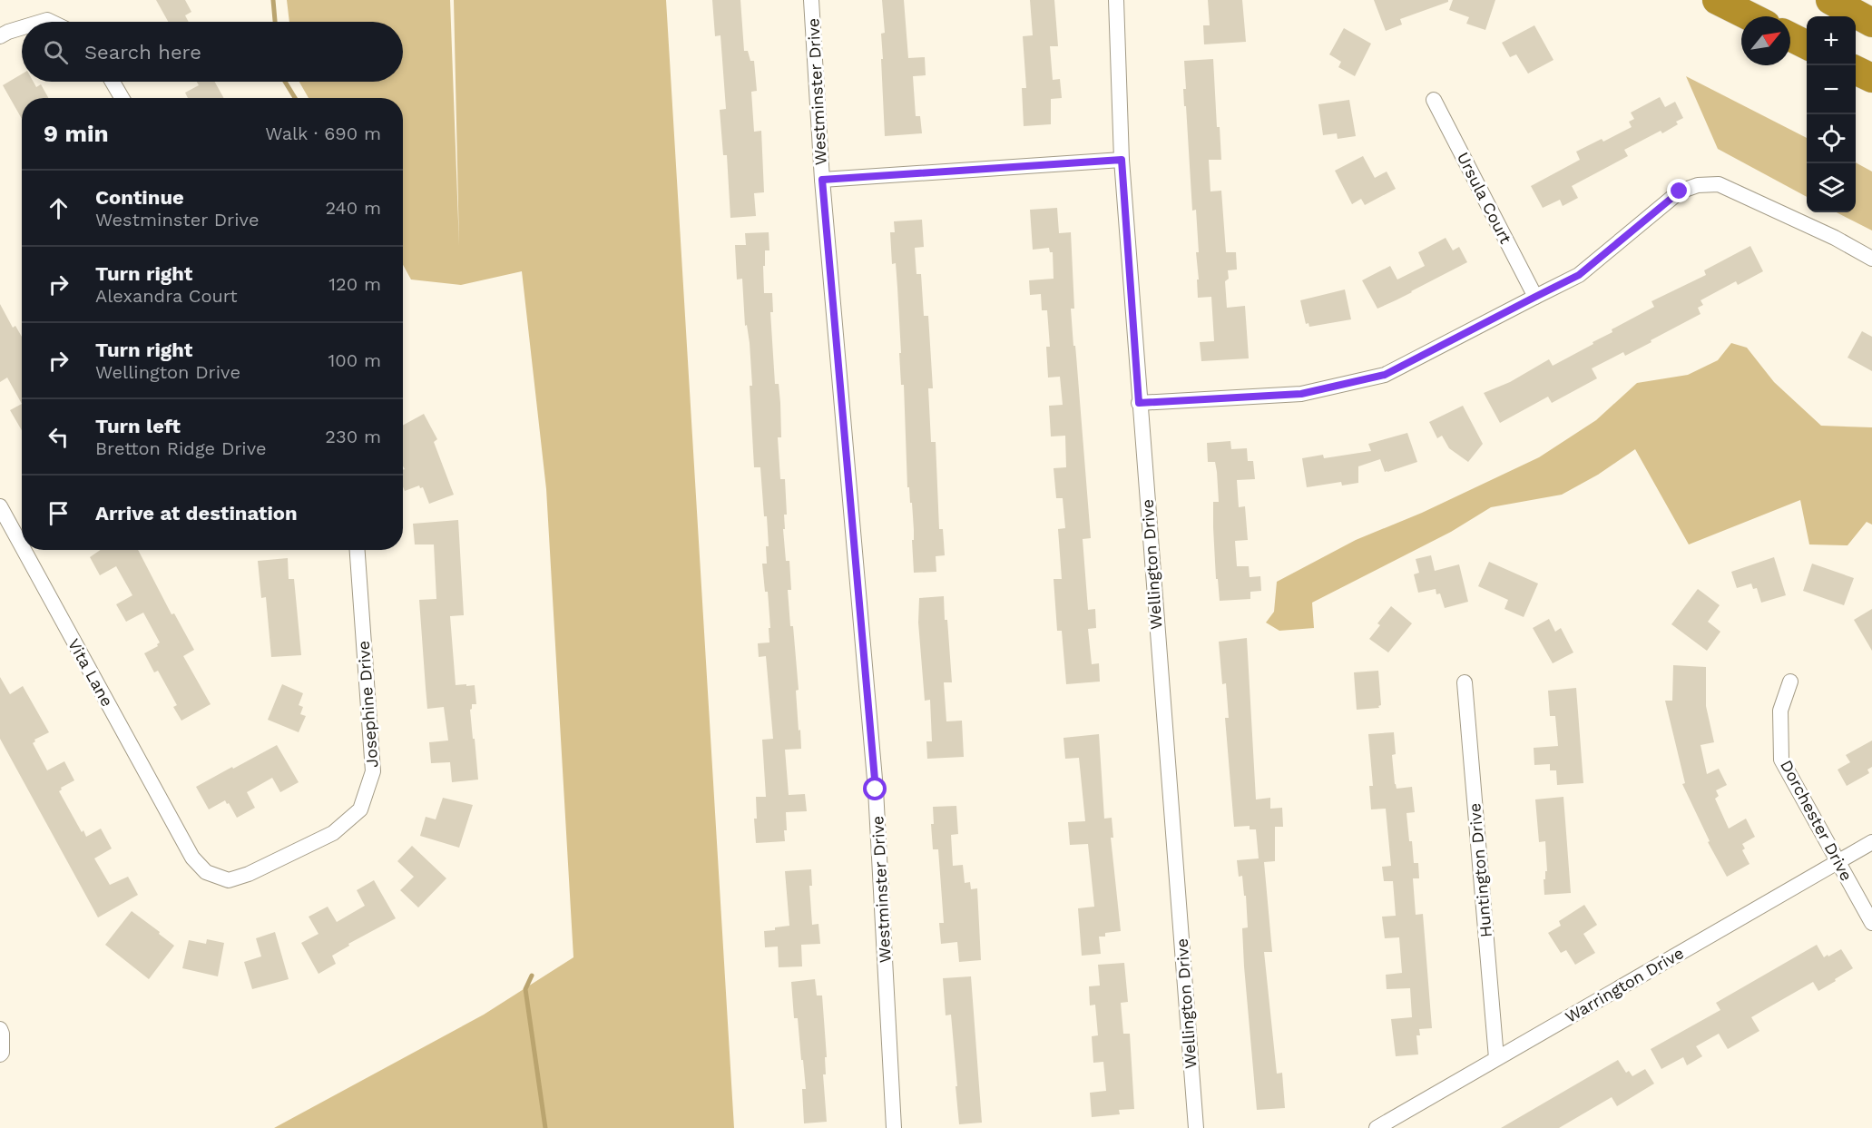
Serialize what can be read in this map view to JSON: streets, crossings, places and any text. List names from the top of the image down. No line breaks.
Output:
{"streets":{"street":["Westminster Drive","Ursula Court","Wellington Drive","Vita Lane","Josephine Drive","Dorchester Drive","Huntington Drive","Warrington Drive"]},"crossings":[["Vita Lane","Josephine Drive"],["Dorchester Drive","Warrington Drive"],["Huntington Drive","Warrington Drive"]],"north":"top right","page":{"map_buttons":["+","−"],"search":"Search here","heading":["9 min","Walk · 690 m"],"list":[["Continue","Westminster Drive","240 m"],["Turn right","Alexandra Court","120 m"],["Turn right","Wellington Drive","100 m"],["Turn left","Bretton Ridge Drive","230 m"],"Arrive at destination"]}}
